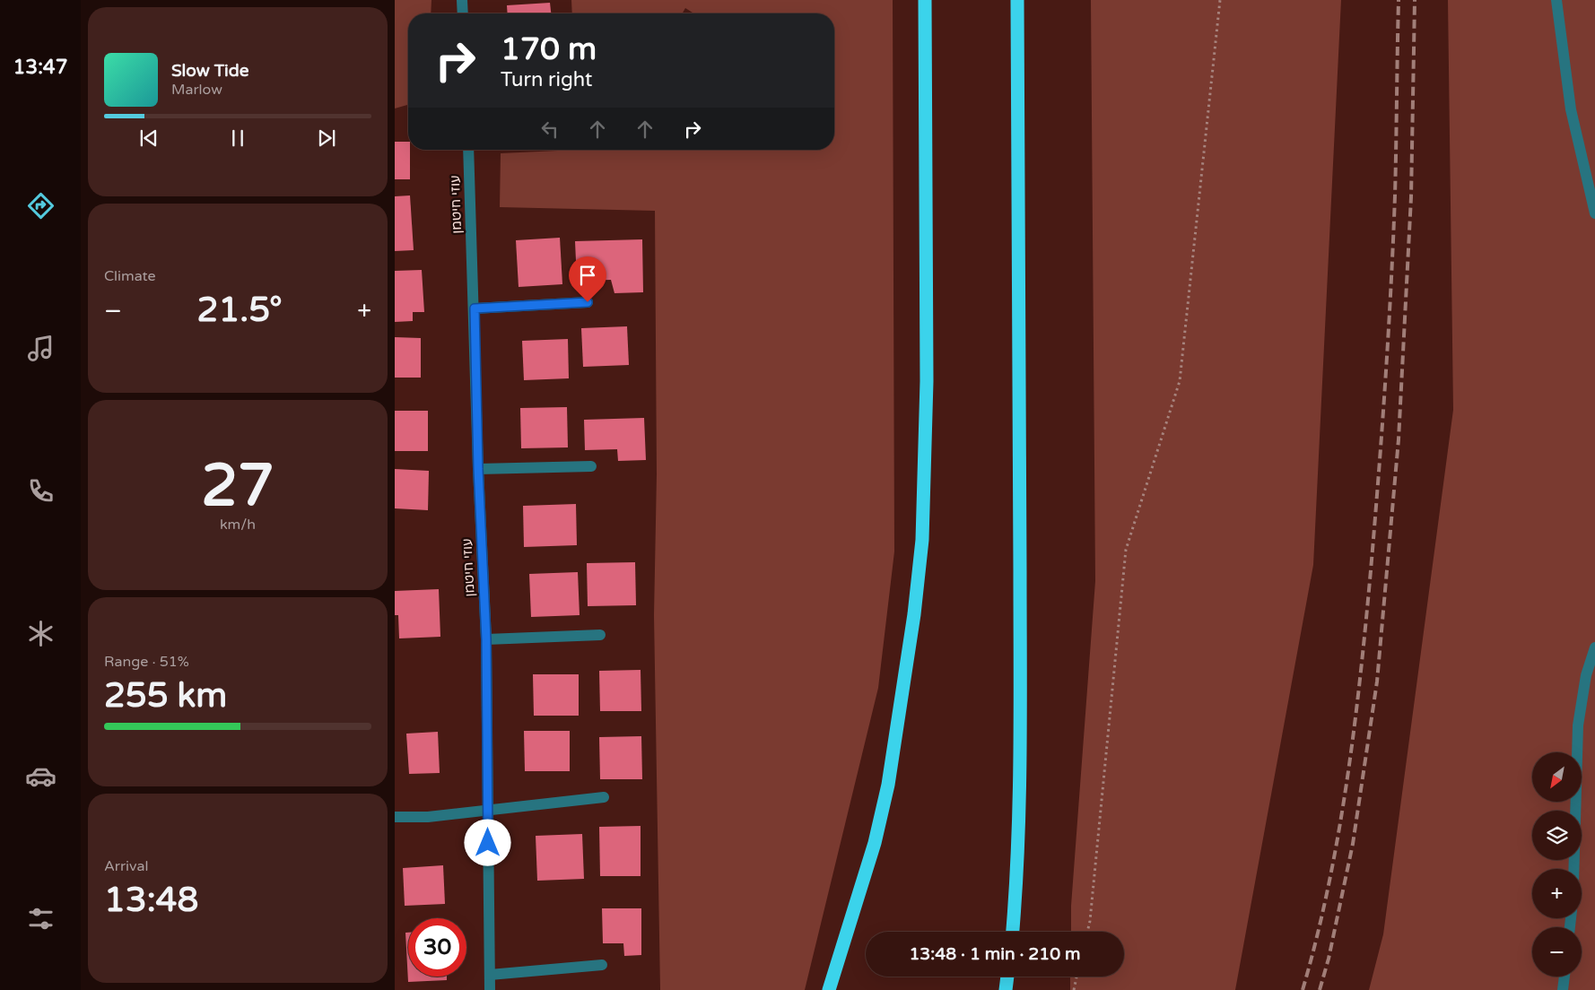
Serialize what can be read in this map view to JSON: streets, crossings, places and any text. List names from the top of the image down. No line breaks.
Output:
{"streets":{"street":["עוזי חיטמן"]},"north":"bottom left","page":{"tabs":"13:47","turn":["170 m","Turn right"],"song":["Slow Tide","Marlow"],"tile":["Climate",["27","km/h"],["Range · 51%","255 km"],["Arrival","13:48"]],"heat":["−","21.5°","+"],"map_buttons":["+","−"],"limit":"30","trip":"13:48 · 1 min · 210 m"}}
